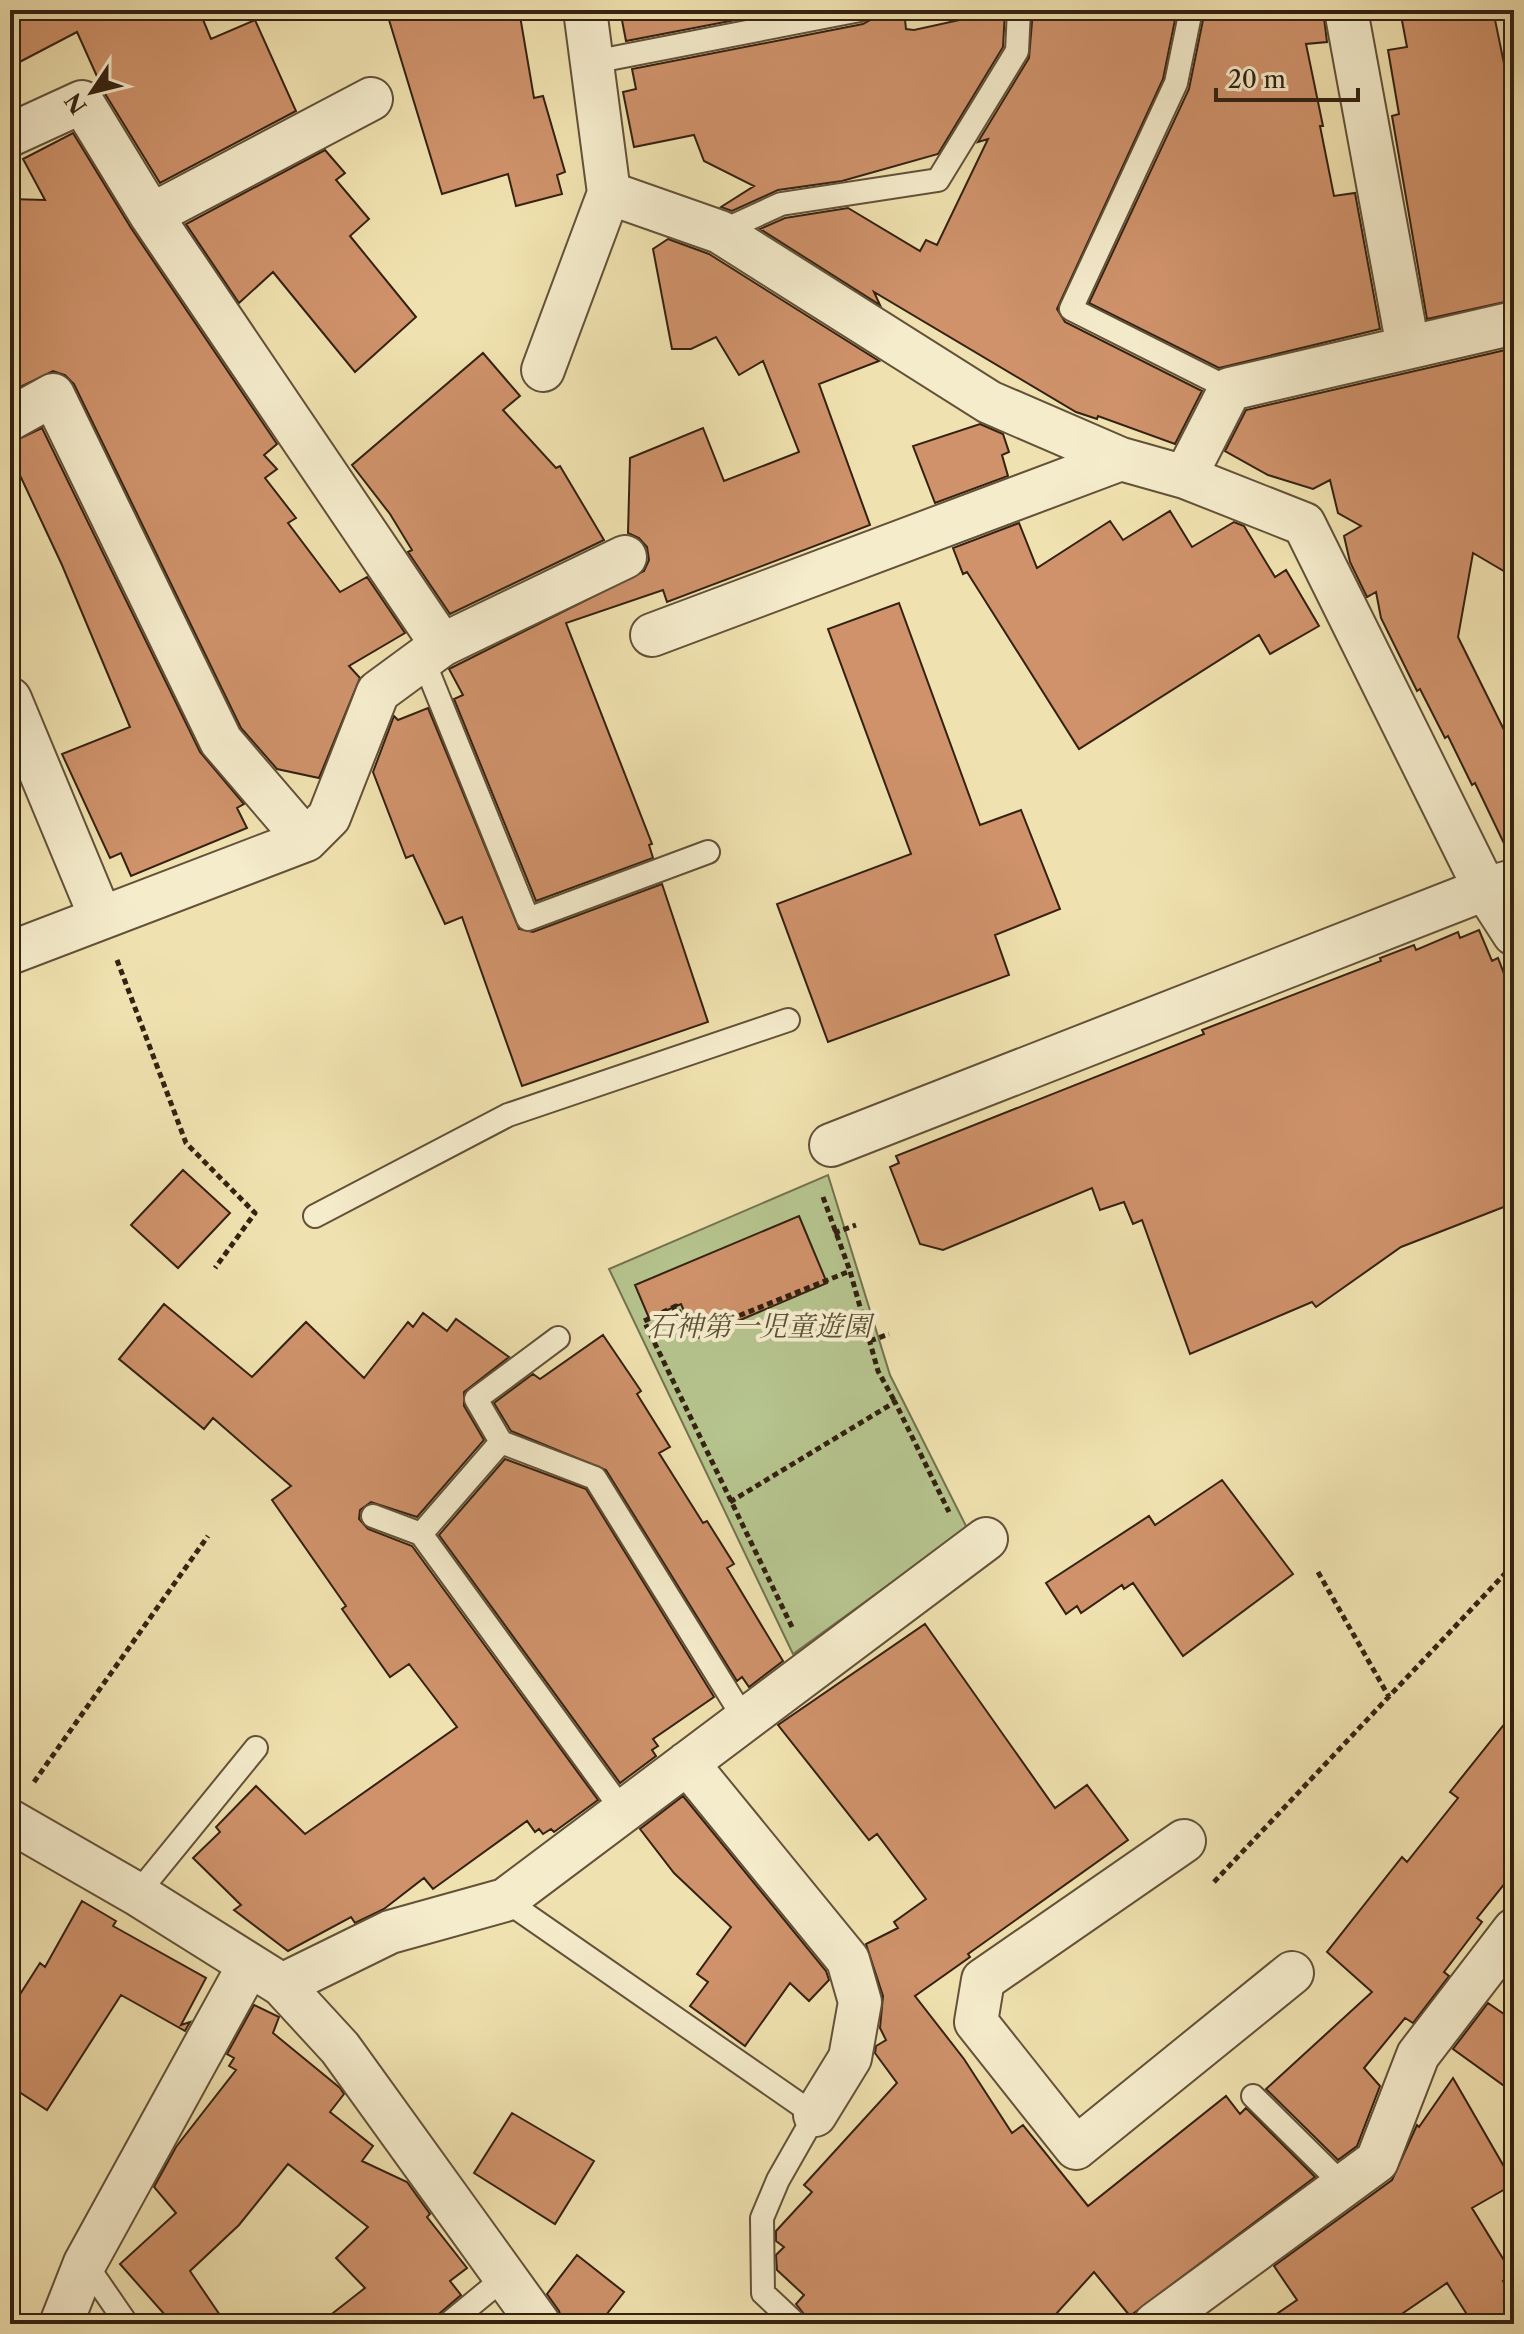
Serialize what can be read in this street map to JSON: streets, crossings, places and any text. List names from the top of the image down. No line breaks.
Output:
{"parks":["石神第一児童遊園"],"scale_bar":"20 m","north":"bottom left"}
